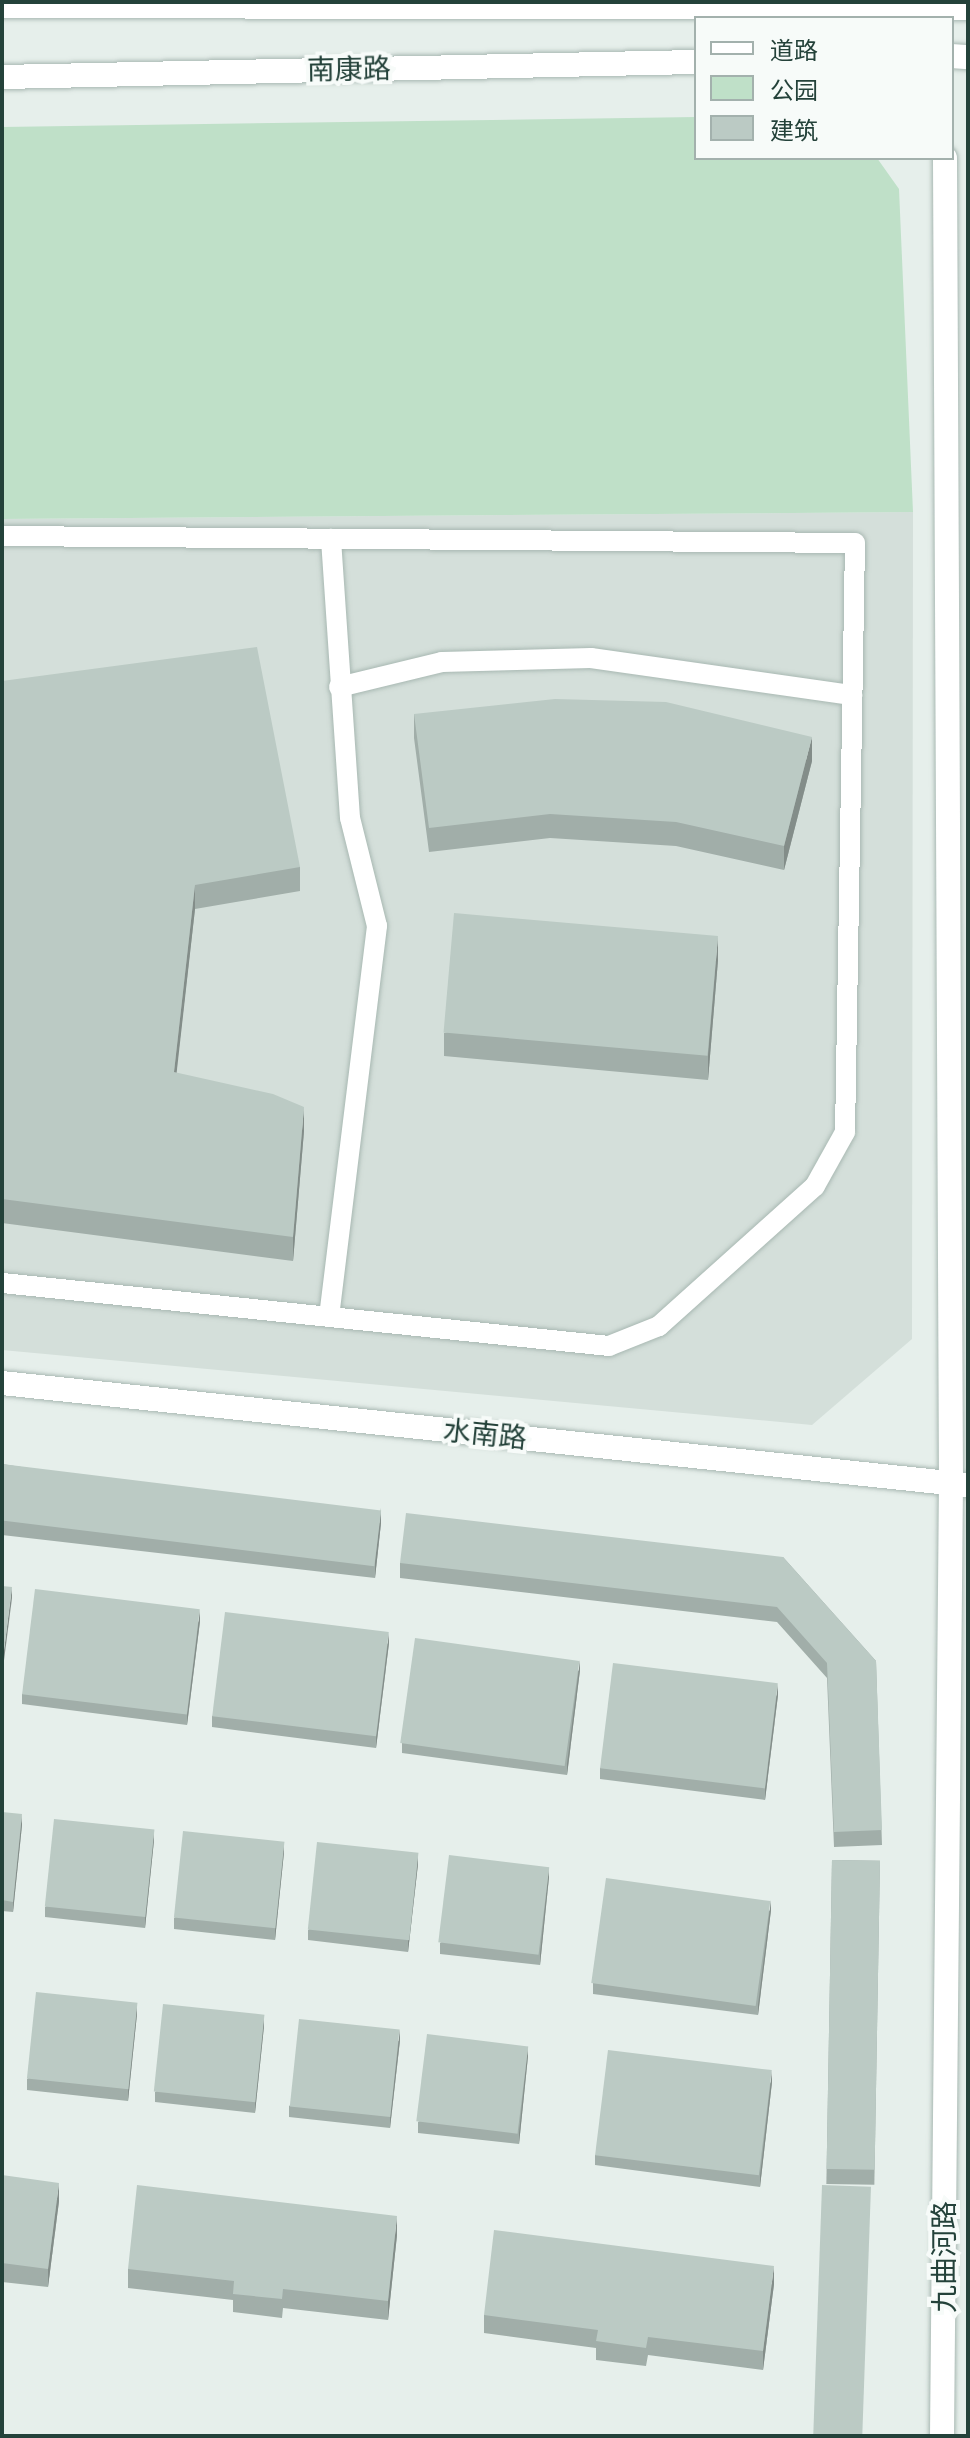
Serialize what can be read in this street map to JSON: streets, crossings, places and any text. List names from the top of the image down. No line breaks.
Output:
{"streets":{"street":["南康路","水南路","九曲河路"]},"crossings":[["水南路","九曲河路"]],"legend":["道路","公园","建筑"]}
